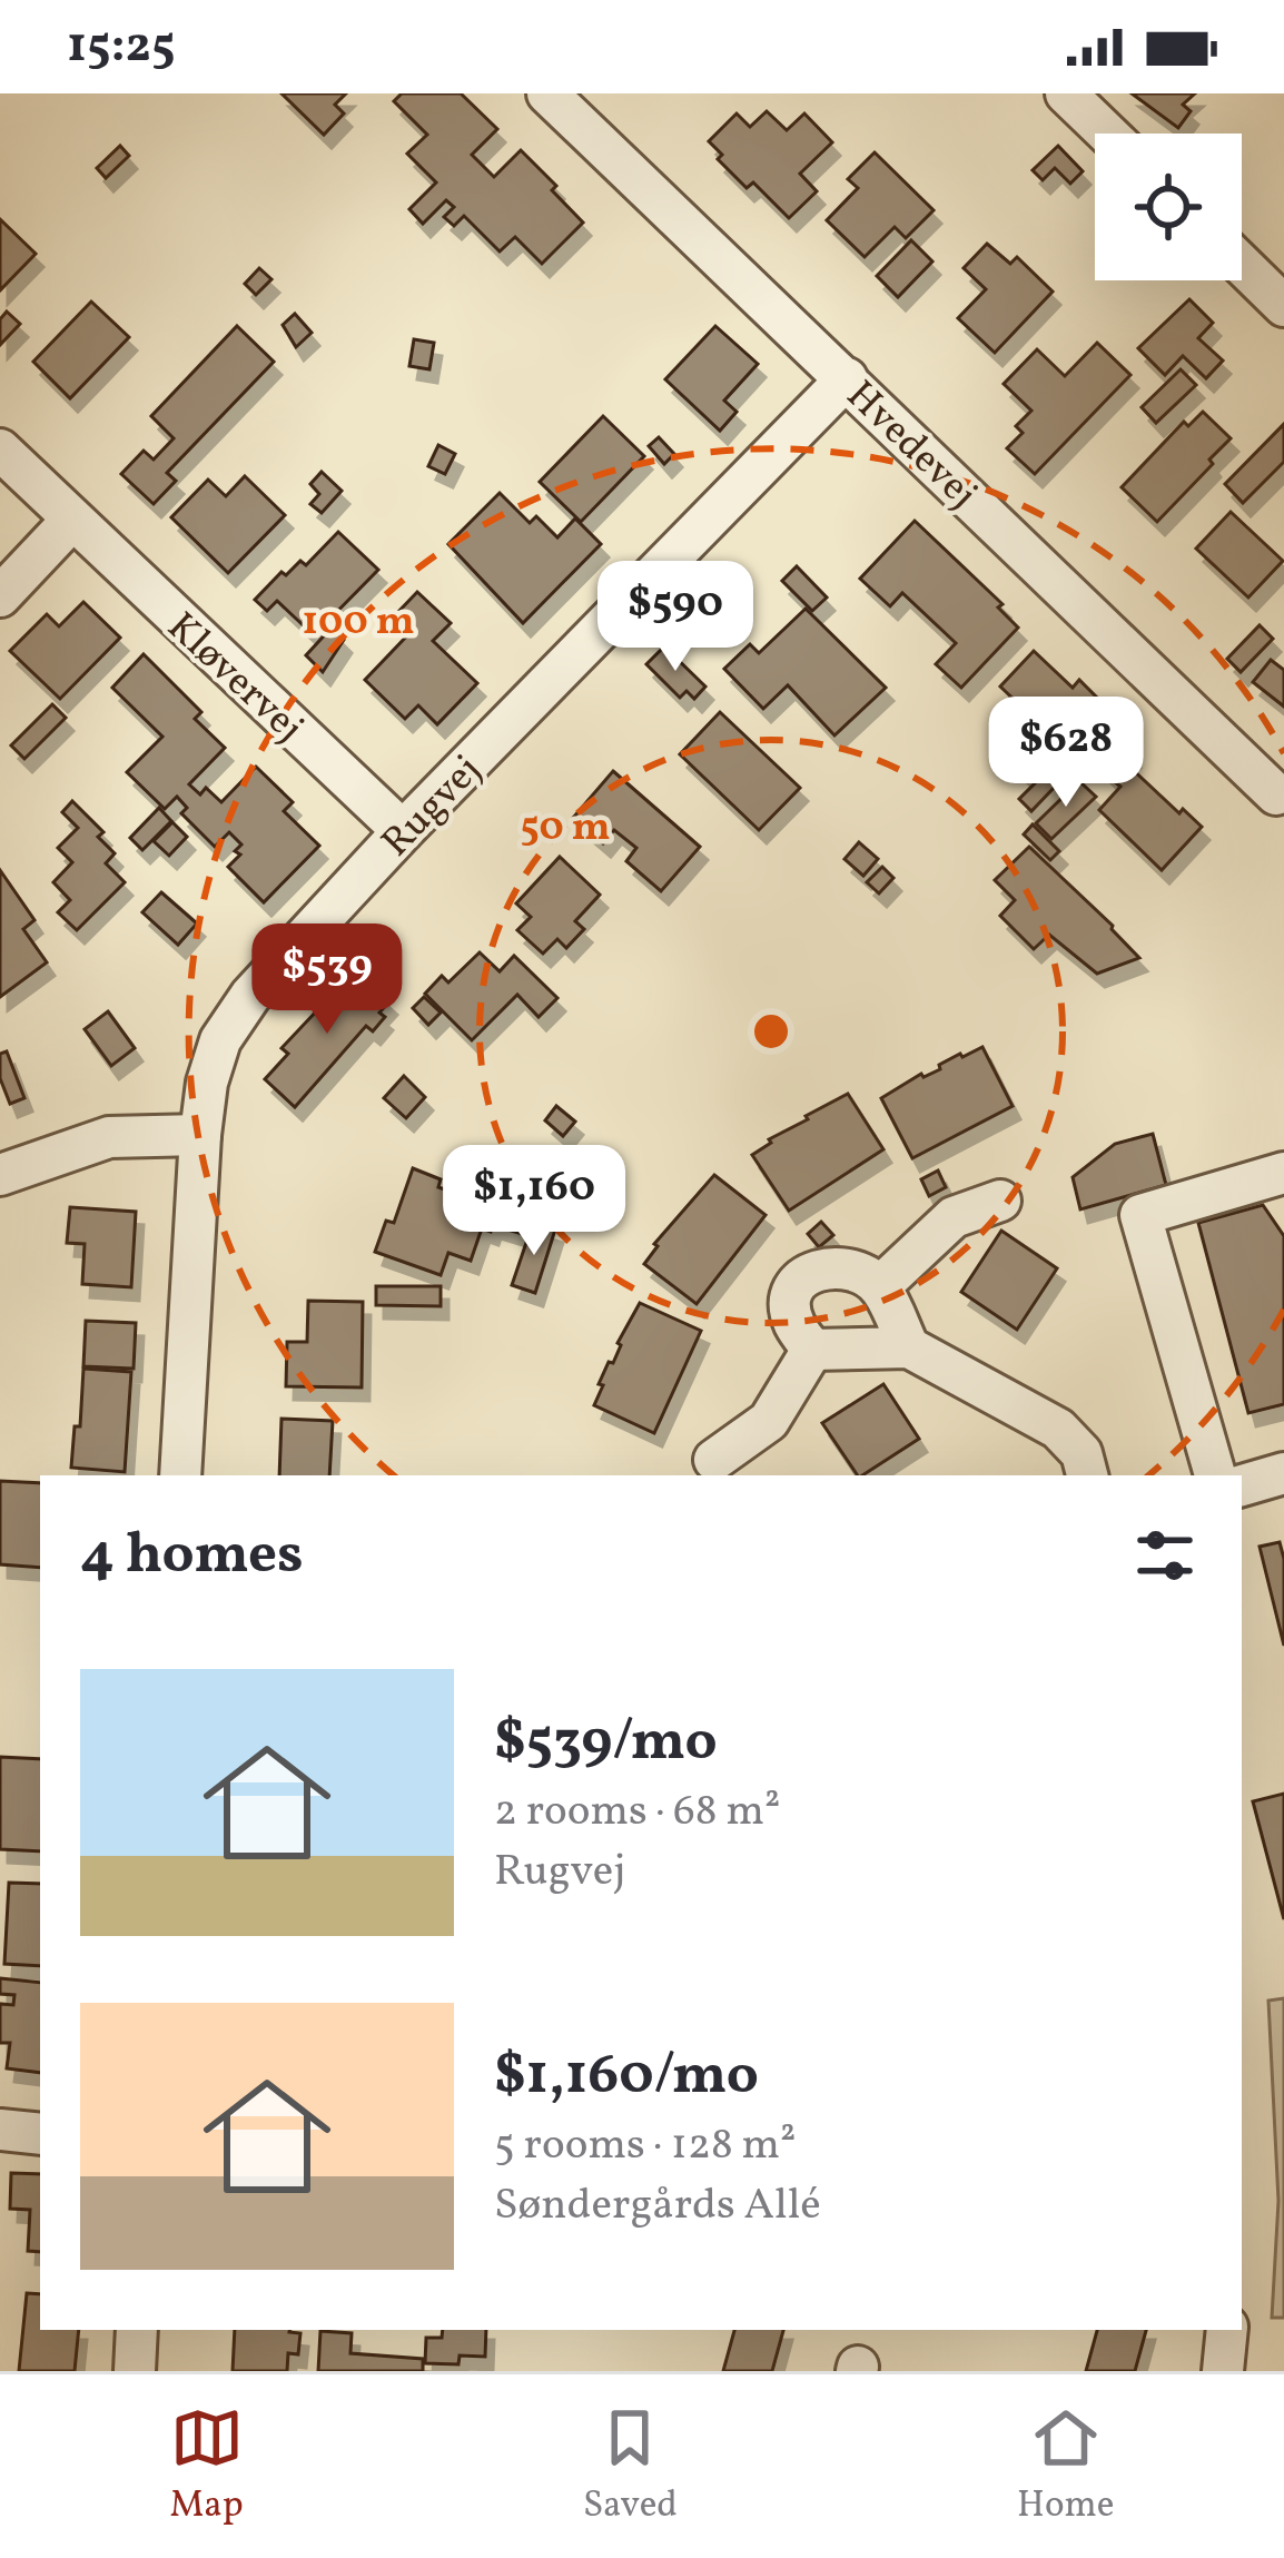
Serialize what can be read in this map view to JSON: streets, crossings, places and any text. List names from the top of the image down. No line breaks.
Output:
{"streets":{"street":["Hvedevej","Kløvervej","Rugvej"]},"crossings":[["Hvedevej","Rugvej"],["Kløvervej","Rugvej"]],"page":{"status":"15:25","price":["$590","$628","$539","$1,160"],"heading":"4 homes","list":[{"name":"$539/mo","note":"2 rooms · 68 m² · Rugvej"},{"name":"$1,160/mo","note":"5 rooms · 128 m² · Søndergårds Allé"}],"tabs":["Map","Saved","Home"]},"rings":["100 m","50 m"]}
